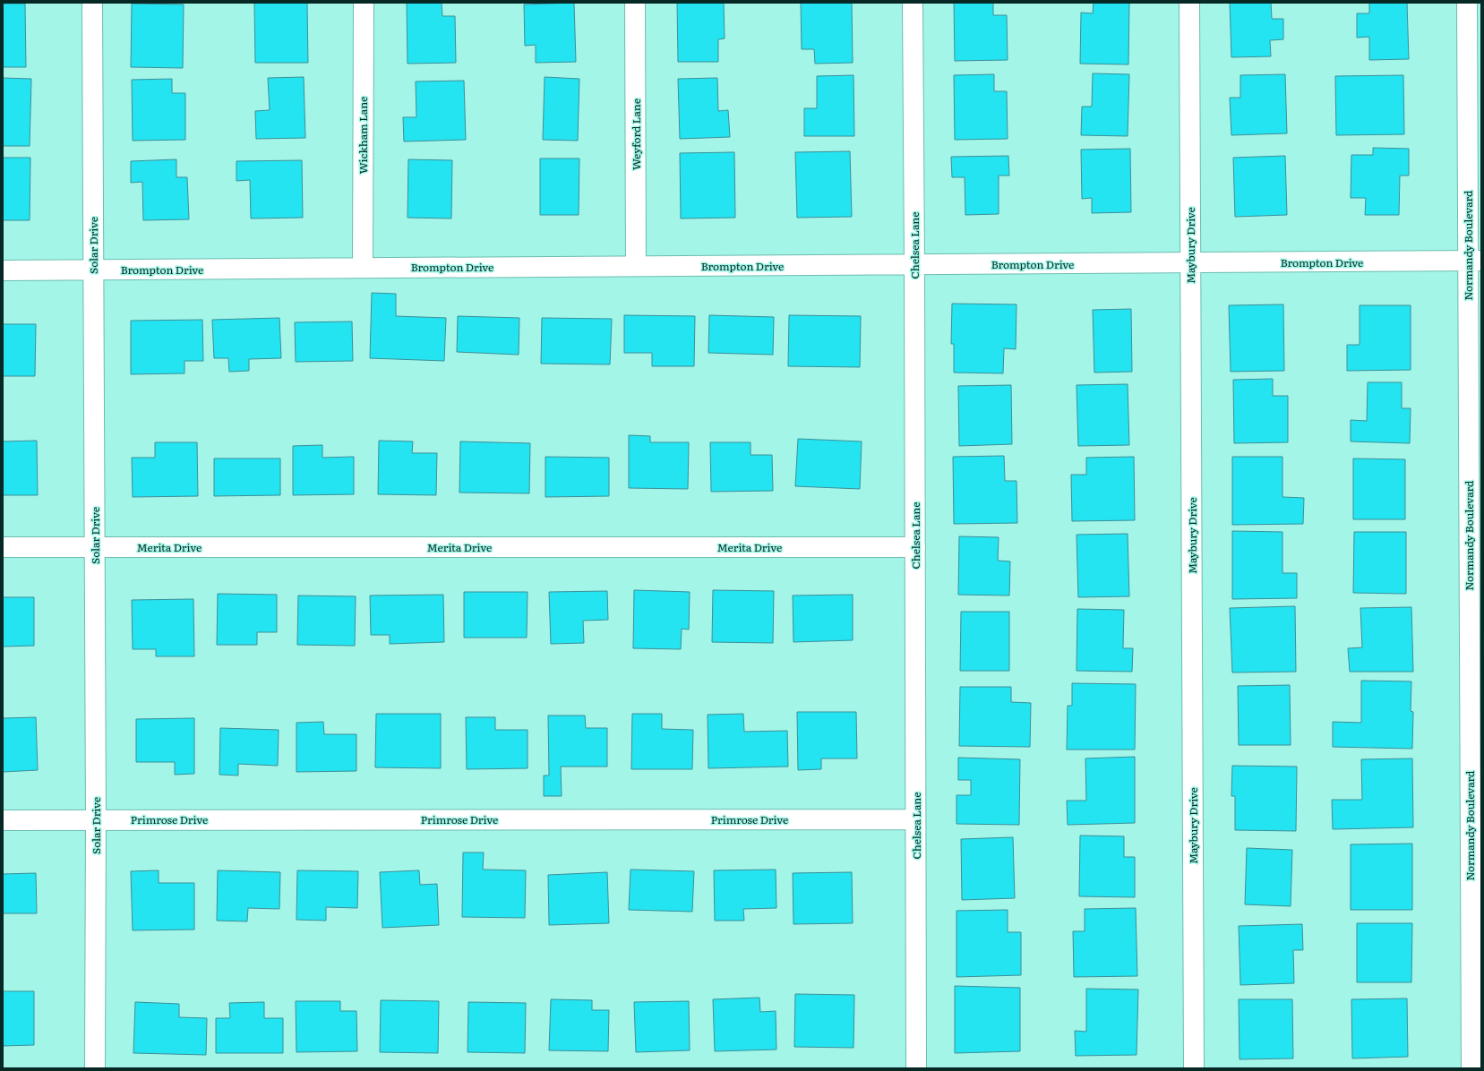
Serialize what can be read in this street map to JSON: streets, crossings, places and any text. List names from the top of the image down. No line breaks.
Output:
{"streets":{"street":["Weyford Lane","Wickham Lane","Solar Drive","Chelsea Lane","Maybury Drive","Normandy Boulevard","Brompton Drive","Merita Drive","Primrose Drive"]},"crossings":[["Weyford Lane","Brompton Drive"],["Wickham Lane","Brompton Drive"],["Solar Drive","Brompton Drive"],["Solar Drive","Merita Drive"],["Solar Drive","Primrose Drive"],["Chelsea Lane","Brompton Drive"],["Chelsea Lane","Merita Drive"],["Chelsea Lane","Primrose Drive"],["Maybury Drive","Brompton Drive"],["Normandy Boulevard","Brompton Drive"]]}
